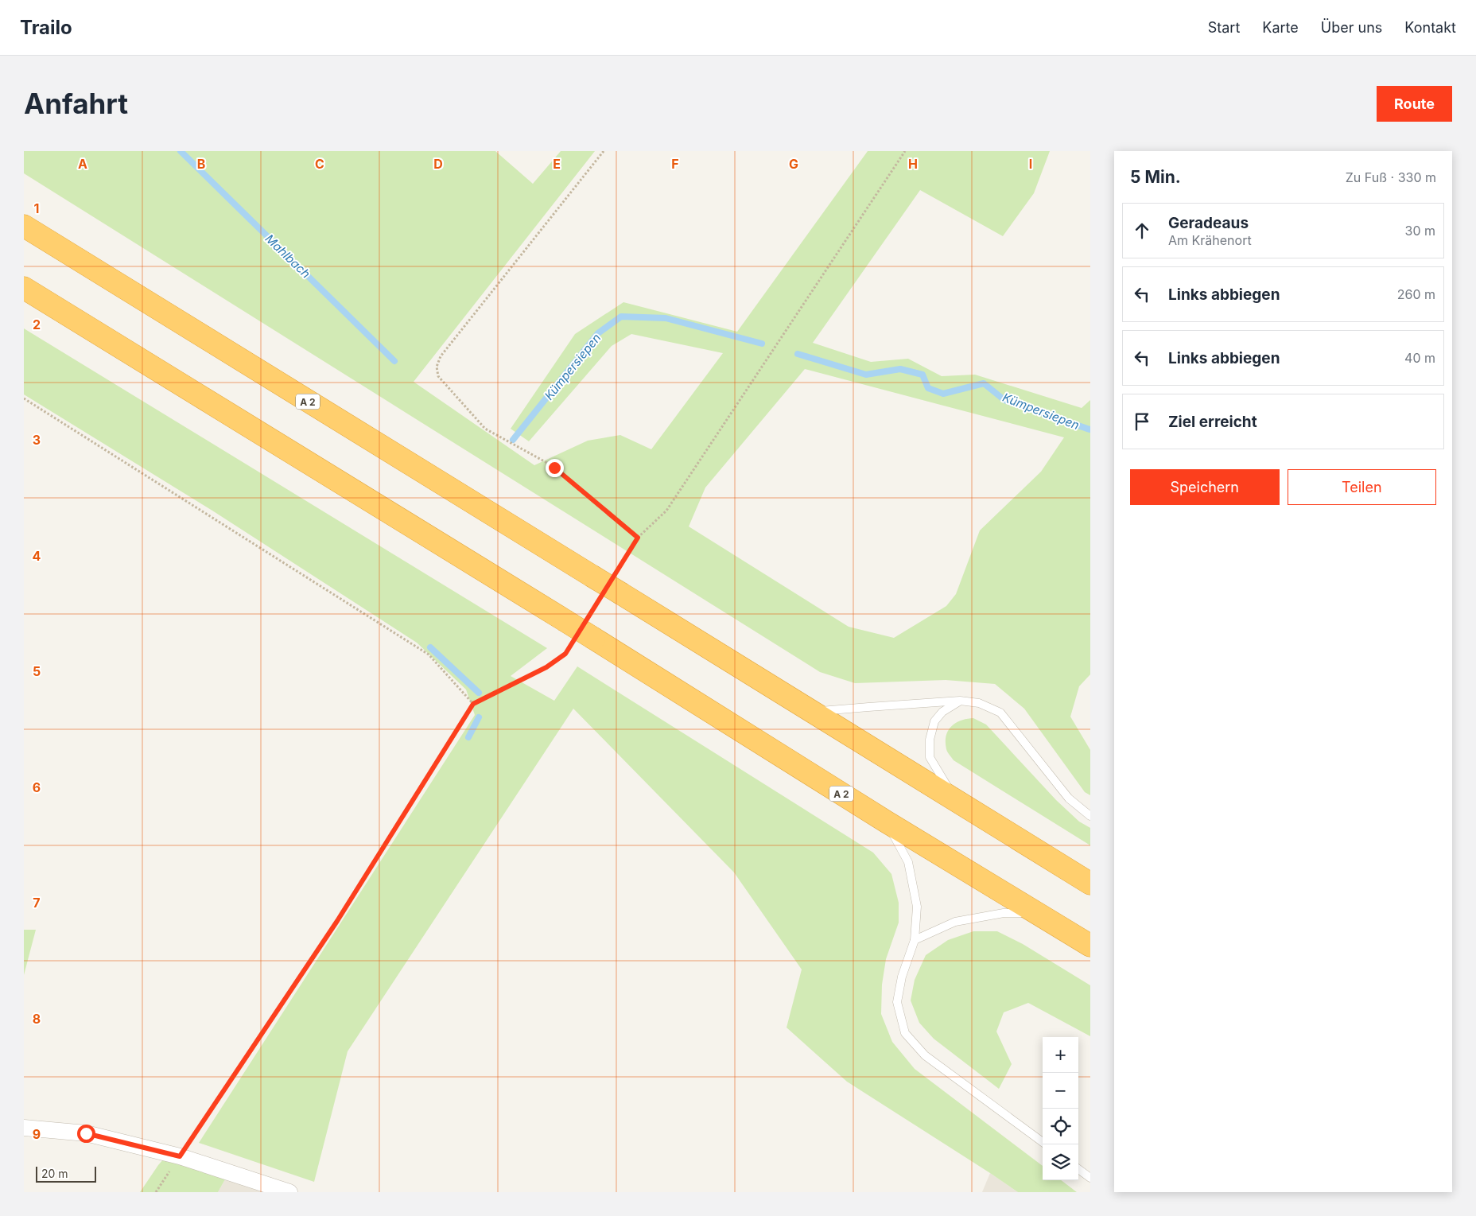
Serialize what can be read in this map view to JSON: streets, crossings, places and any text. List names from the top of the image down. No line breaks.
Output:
{"streets":{"highway":["A 2"]},"water":["Mahlbach","Kümpersiepen"],"scale_bar":"20 m","page":{"header":"Trailo","nav":["Start","Karte","Über uns","Kontakt"],"buttons":["Route",["Speichern","Teilen"]],"title":"Anfahrt","heading":["5 Min.","Zu Fuß · 330 m"],"list":[["Geradeaus","Am Krähenort","30 m"],["Links abbiegen","260 m"],["Links abbiegen","40 m"],"Ziel erreicht"],"map_buttons":["+","−"],"scale":"20 m"},"grid":{"columns":["A","B","C","D","E","F","G","H","I"],"rows":["1","2","3","4","5","6","7","8","9"]}}
